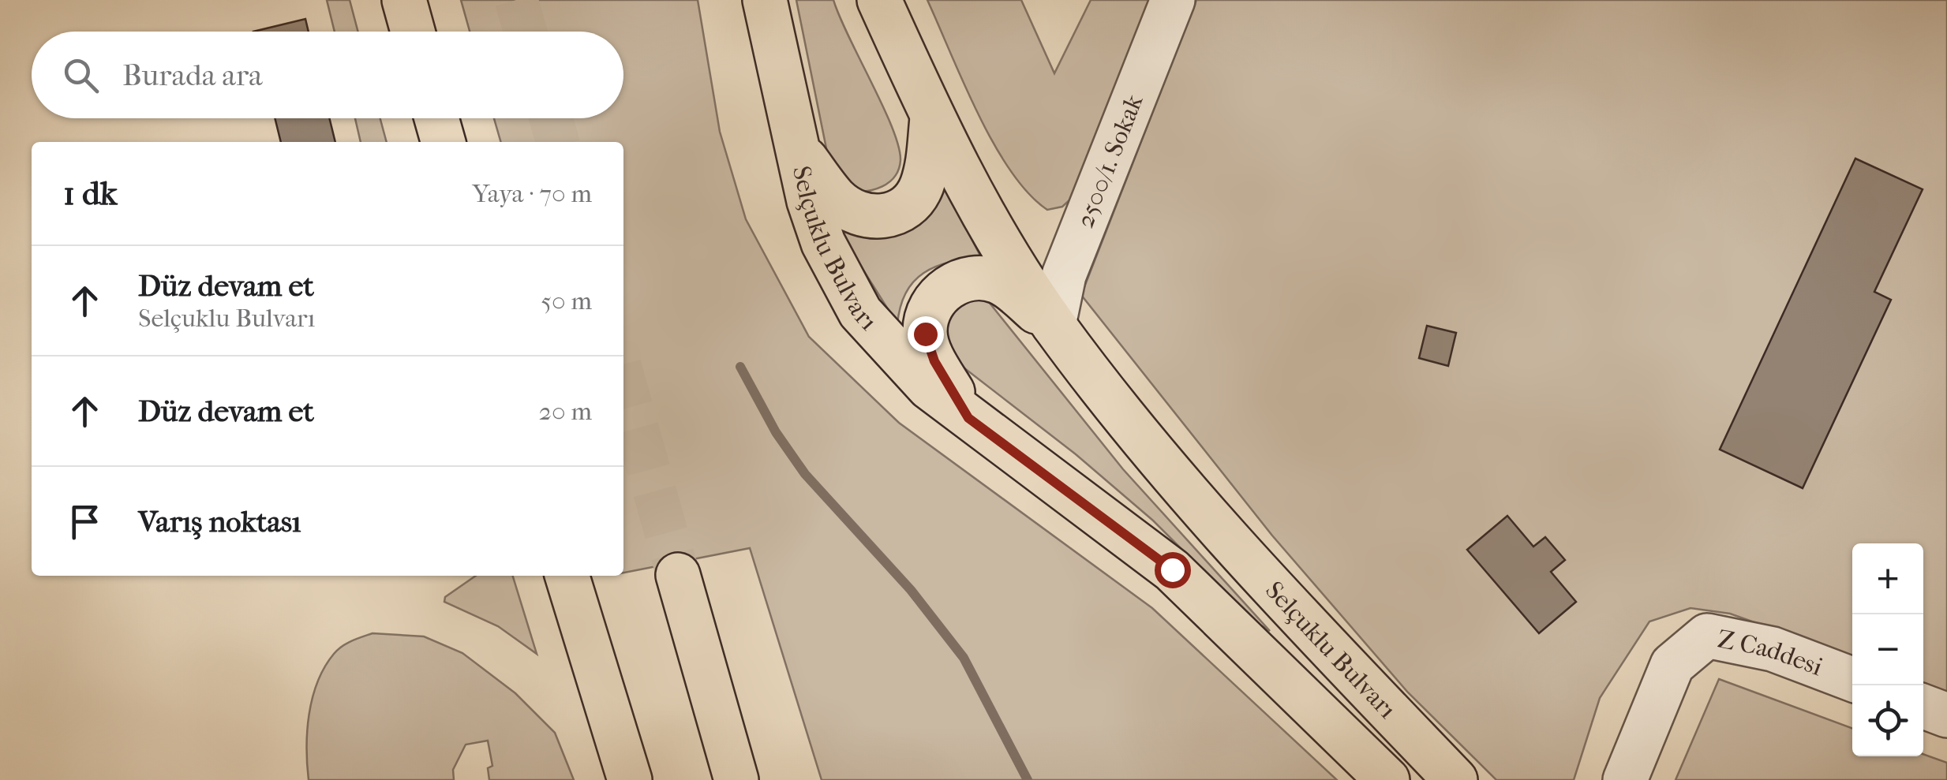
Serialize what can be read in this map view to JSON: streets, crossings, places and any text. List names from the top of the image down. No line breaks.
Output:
{"streets":{"main road":["Selçuklu Bulvarı"],"street":["2500/1. Sokak","Z Caddesi"]},"crossings":[["2500/1. Sokak","Selçuklu Bulvarı"]],"page":{"search":"Burada ara","heading":["1 dk","Yaya · 70 m"],"list":[["Düz devam et","Selçuklu Bulvarı","50 m"],["Düz devam et","20 m"],"Varış noktası"],"map_buttons":["+","−"]}}
